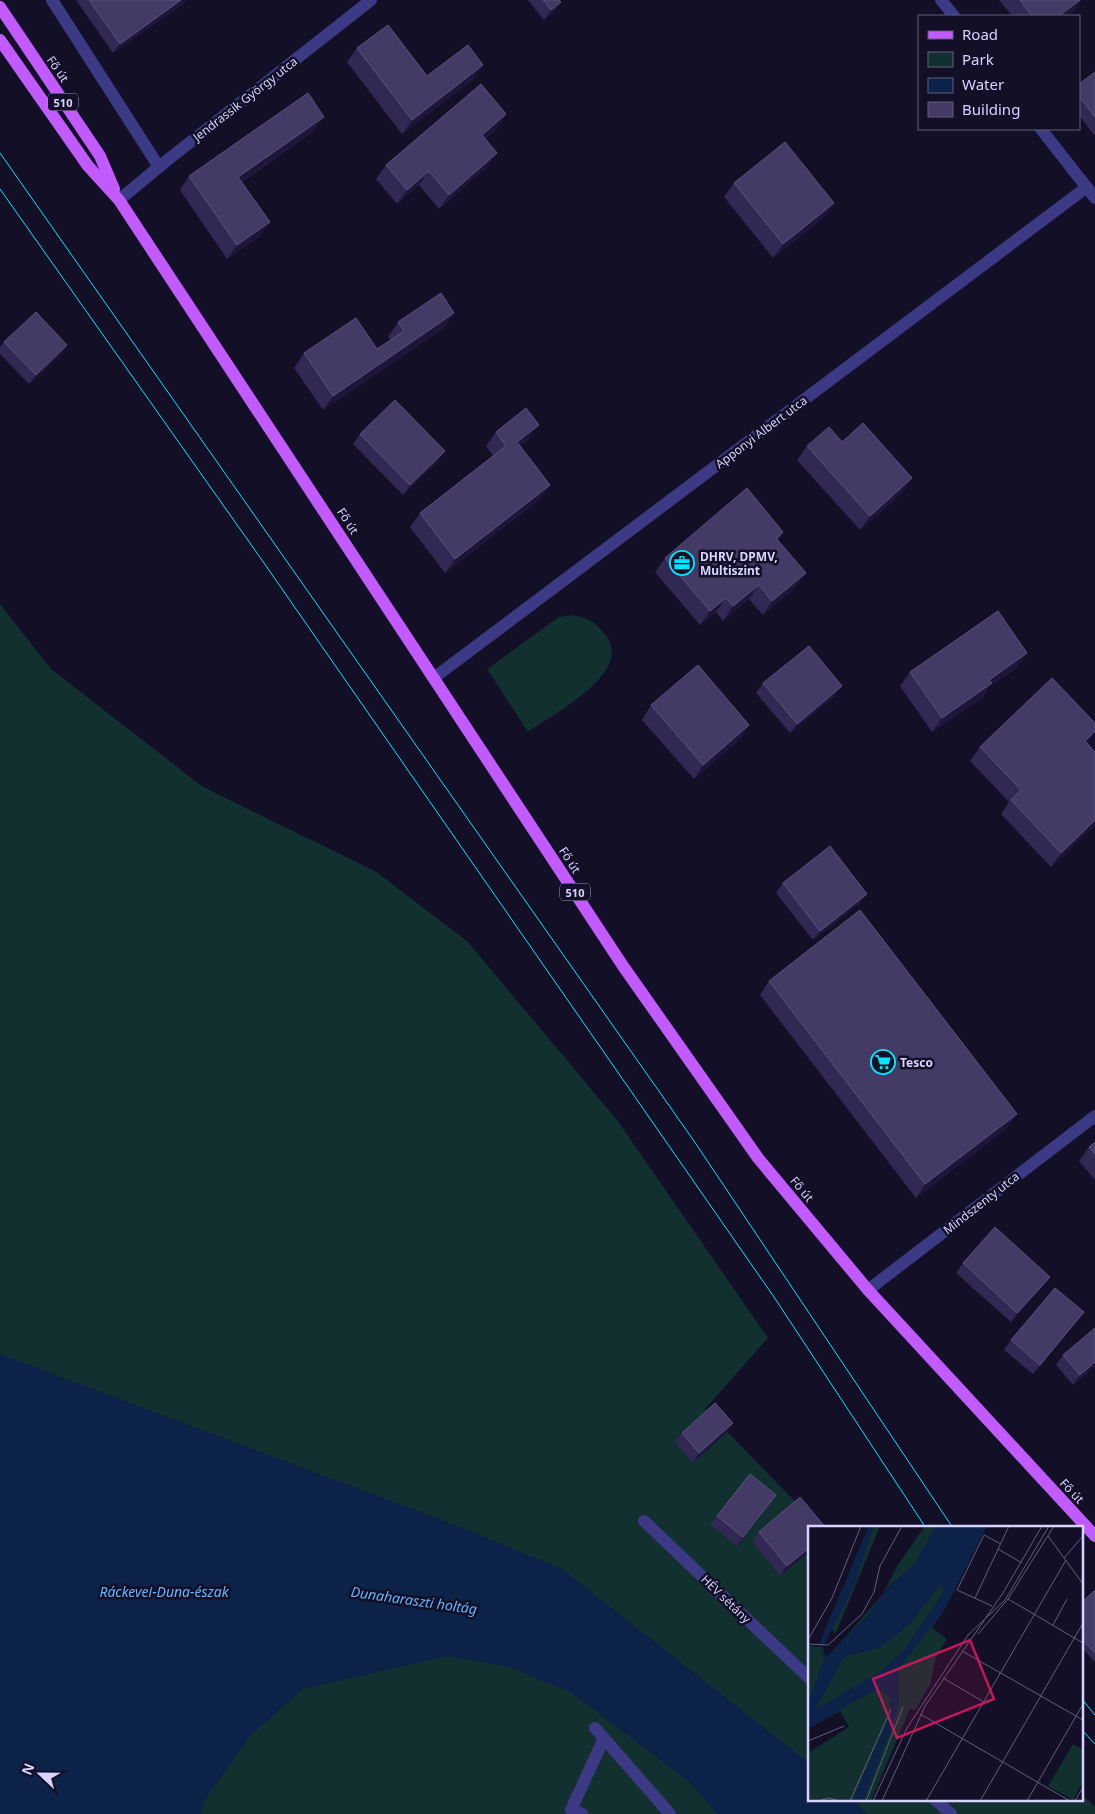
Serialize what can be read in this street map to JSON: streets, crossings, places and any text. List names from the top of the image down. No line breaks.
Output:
{"streets":{"main road":["Fő út","510"],"street":["Jendrassik György utca","Apponyi Albert utca","Mindszenty utca","HÉV sétány"]},"crossings":[["Fő út","Jendrassik György utca"],["Fő út","Apponyi Albert utca"],["Fő út","Mindszenty utca"]],"water":["Ráckevei-Duna-észak","Dunaharaszti holtág"],"places":{"office":["DHRV, DPMV, Multiszint"],"supermarket":["Tesco"]},"legend":["Road","Park","Water","Building"],"north":"left"}
